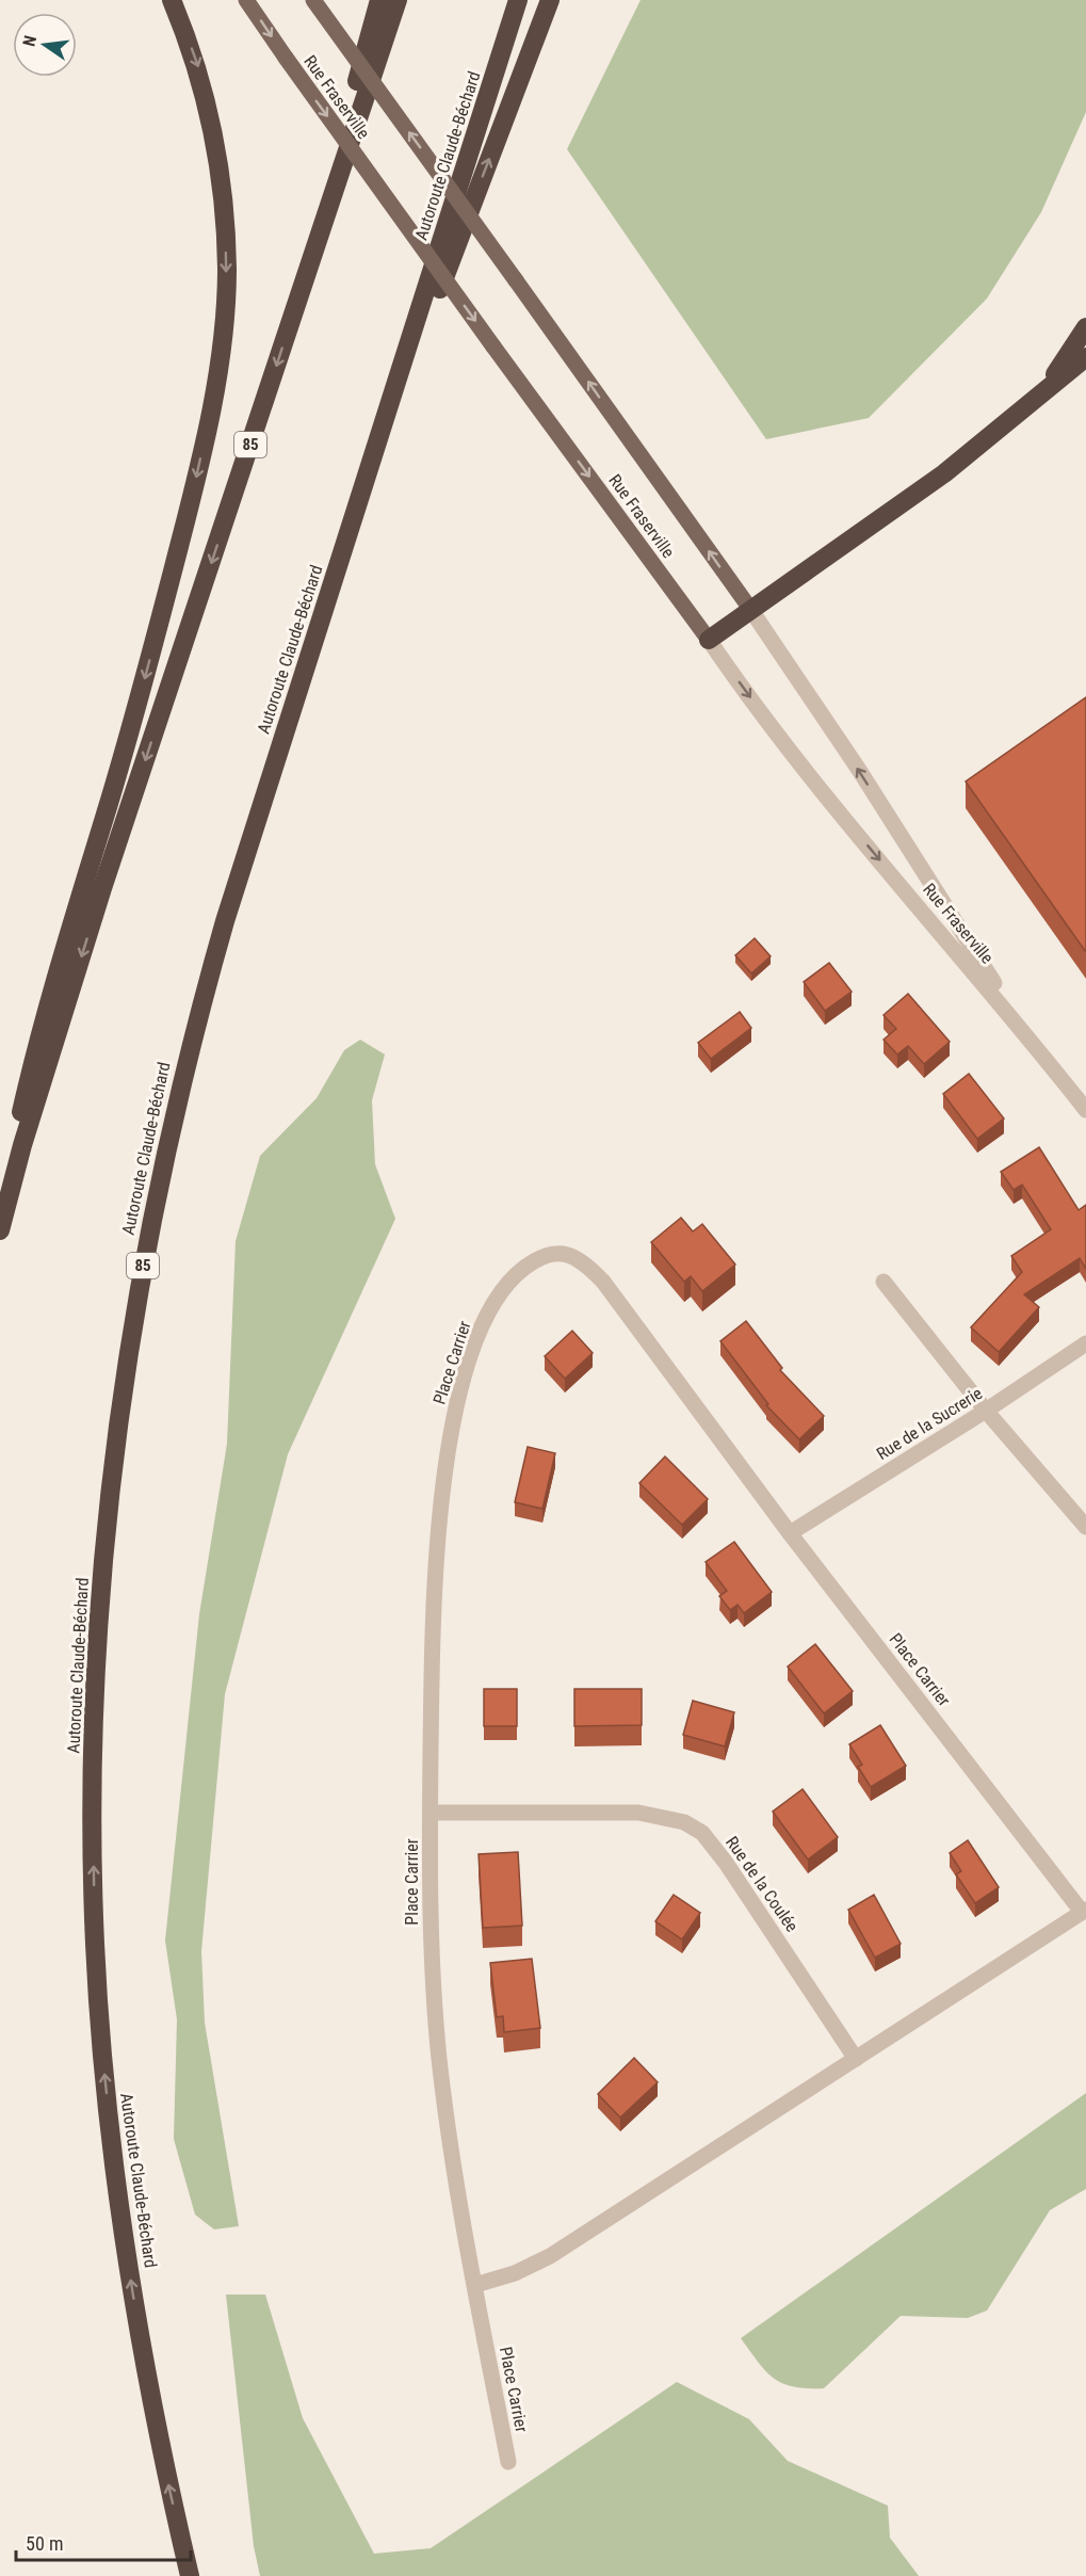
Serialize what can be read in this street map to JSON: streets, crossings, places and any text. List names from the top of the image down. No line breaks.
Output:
{"streets":{"highway":["Autoroute Claude-Béchard","85"],"main road":["Rue Fraserville"],"street":["Place Carrier","Rue de la Sucrerie","Rue de la Coulée"]},"crossings":[["Place Carrier","Rue de la Sucrerie"],["Place Carrier","Rue de la Coulée"]],"scale_bar":"50 m","north":"left"}
